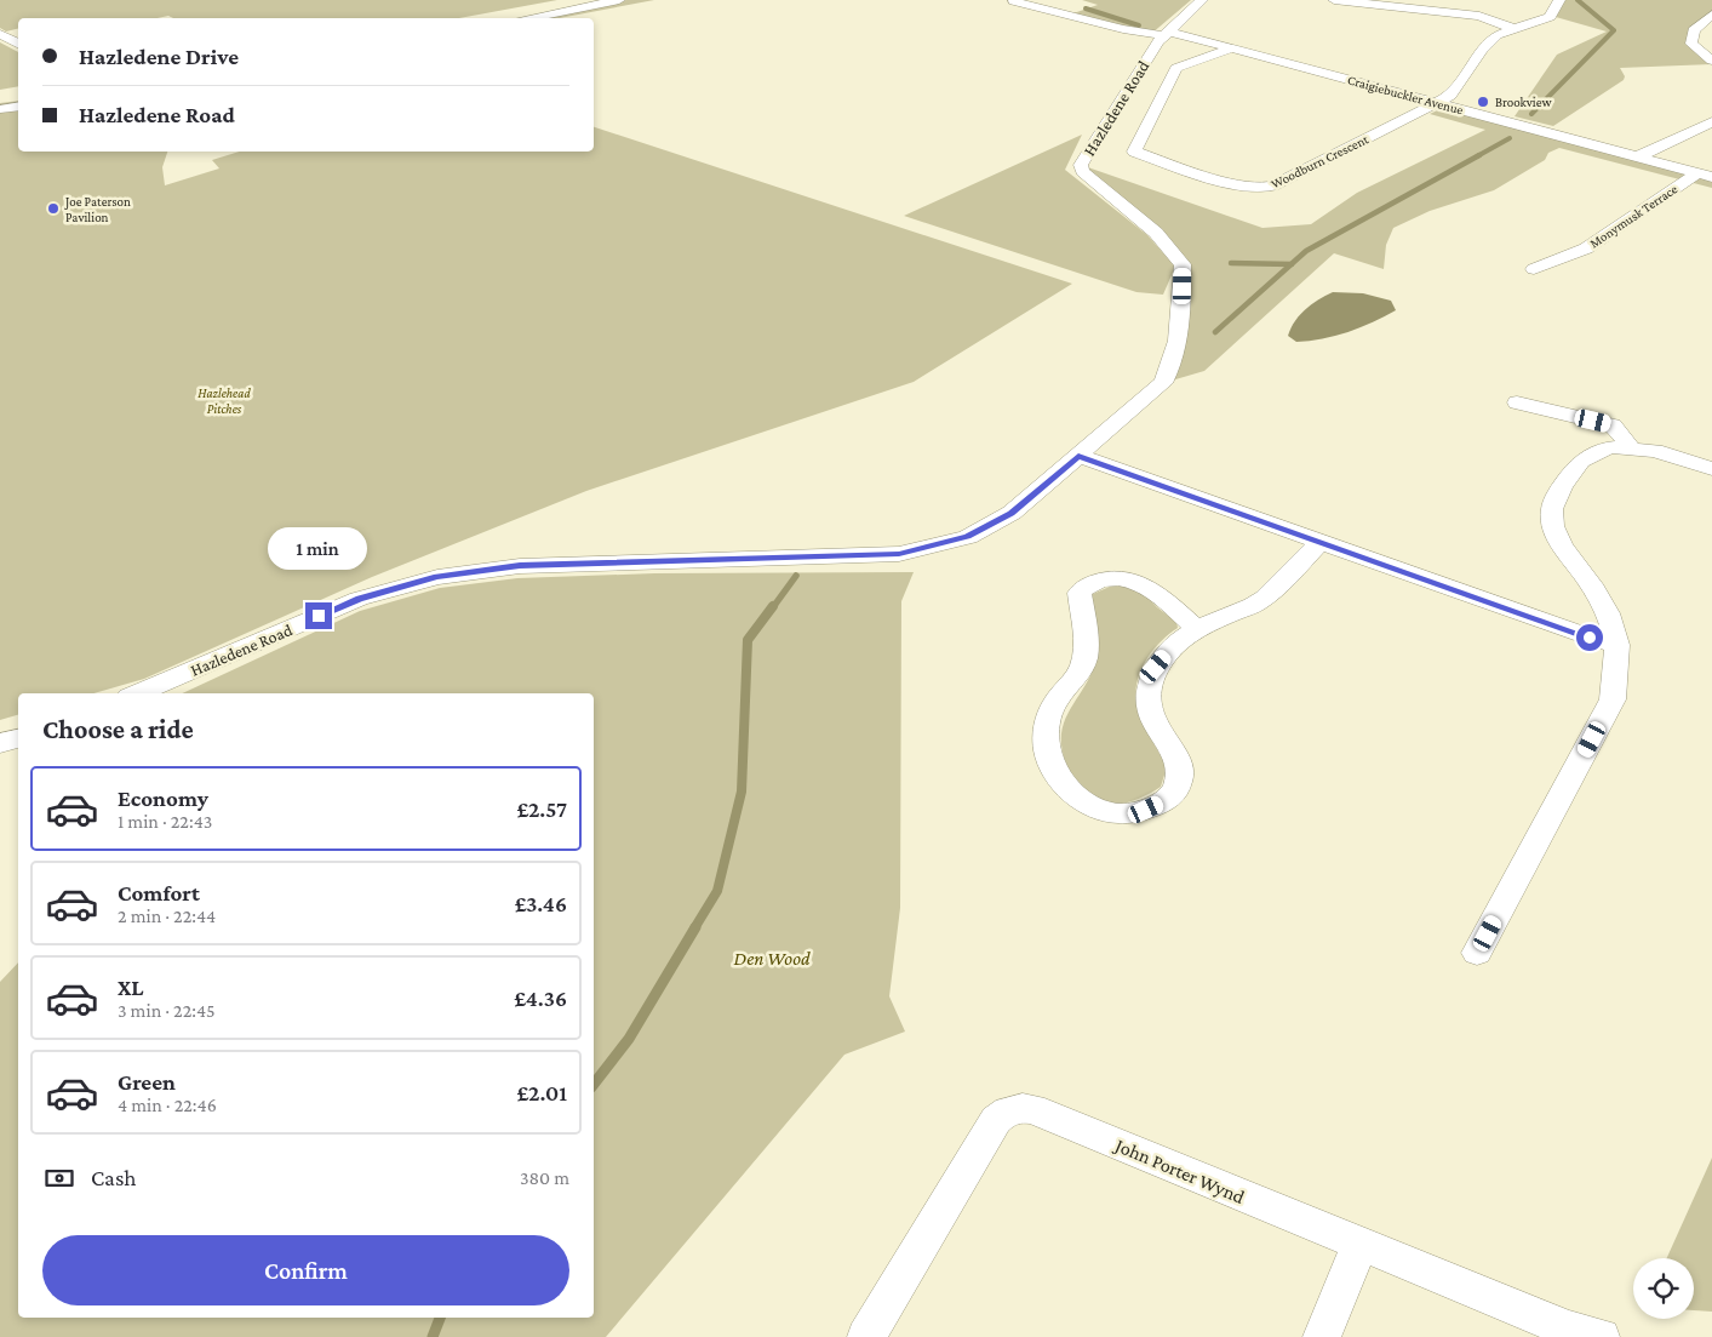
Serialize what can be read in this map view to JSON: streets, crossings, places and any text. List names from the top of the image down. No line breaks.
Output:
{"streets":{"street":["Craigiebuckler Avenue","Hazledene Road","Woodburn Crescent","Monymusk Terrace","John Porter Wynd"]},"crossings":[["Craigiebuckler Avenue","Hazledene Road"],["Craigiebuckler Avenue","Woodburn Crescent"],["Craigiebuckler Avenue","Monymusk Terrace"]],"parks":["Hazlehead Pitches","Den Wood"],"places":["Brookview","Joe Paterson Pavilion"],"page":{"banner":["Hazledene Drive","Hazledene Road"],"bubble":"1 min","heading":"Choose a ride","list":[{"name":"Economy","note":"1 min · 22:43","value":"£2.57"},{"name":"Comfort","note":"2 min · 22:44","value":"£3.46"},{"name":"XL","note":"3 min · 22:45","value":"£4.36"},{"name":"Green","note":"4 min · 22:46","value":"£2.01"}],"pay":["Cash","380 m"],"buttons":"Confirm"}}
